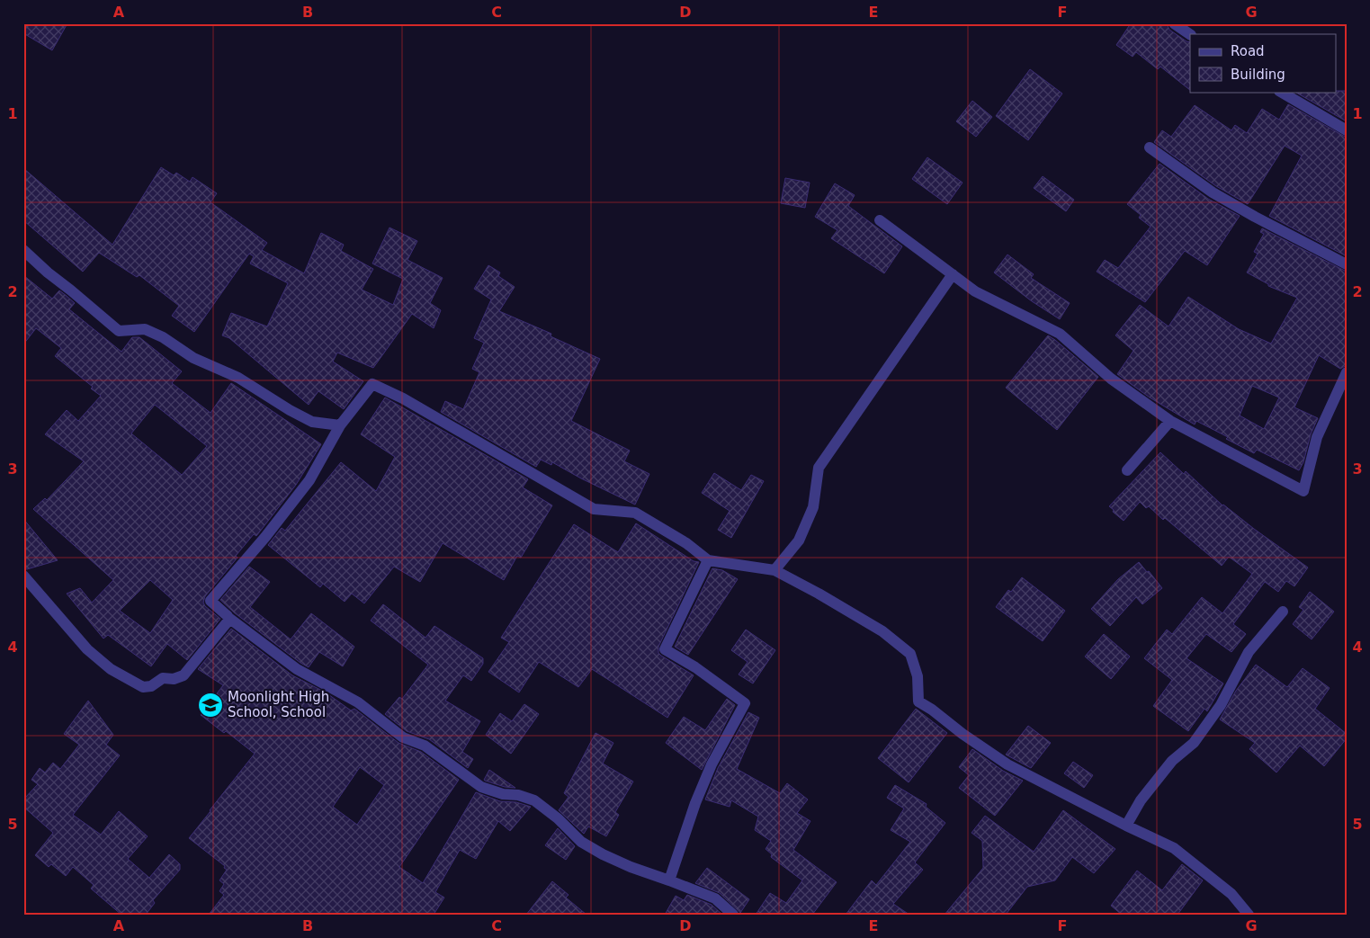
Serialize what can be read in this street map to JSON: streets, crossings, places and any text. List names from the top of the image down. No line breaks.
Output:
{"places":{"school or university":["Moonlight High School, School"]},"legend":["Road","Building"],"grid":{"columns":["A","B","C","D","E","F","G"],"rows":["1","2","3","4","5"]}}
